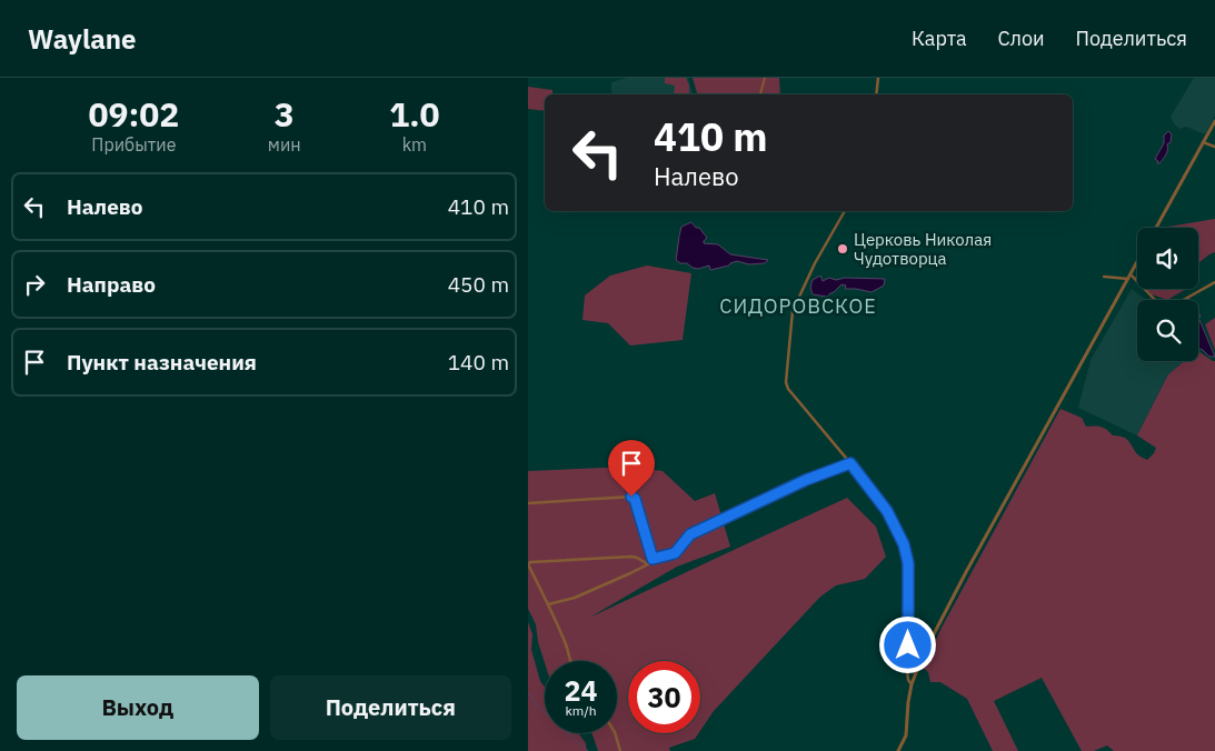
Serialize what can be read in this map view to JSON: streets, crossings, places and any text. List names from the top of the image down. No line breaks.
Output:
{"districts":["СИДОРОВСКОЕ"],"places":["Церковь Николая Чудотворца"],"page":{"header":"Waylane","nav":["Карта","Слои","Поделиться"],"eta":["09:02","Прибытие","3","мин","1.0","km"],"turn":["410 m","Налево"],"list":[{"name":"Налево","value":"410 m"},{"name":"Направо","value":"450 m"},{"name":"Пункт назначения","value":"140 m"}],"speed":"24 km/h","limit":"30","buttons":["Выход","Поделиться"]}}
